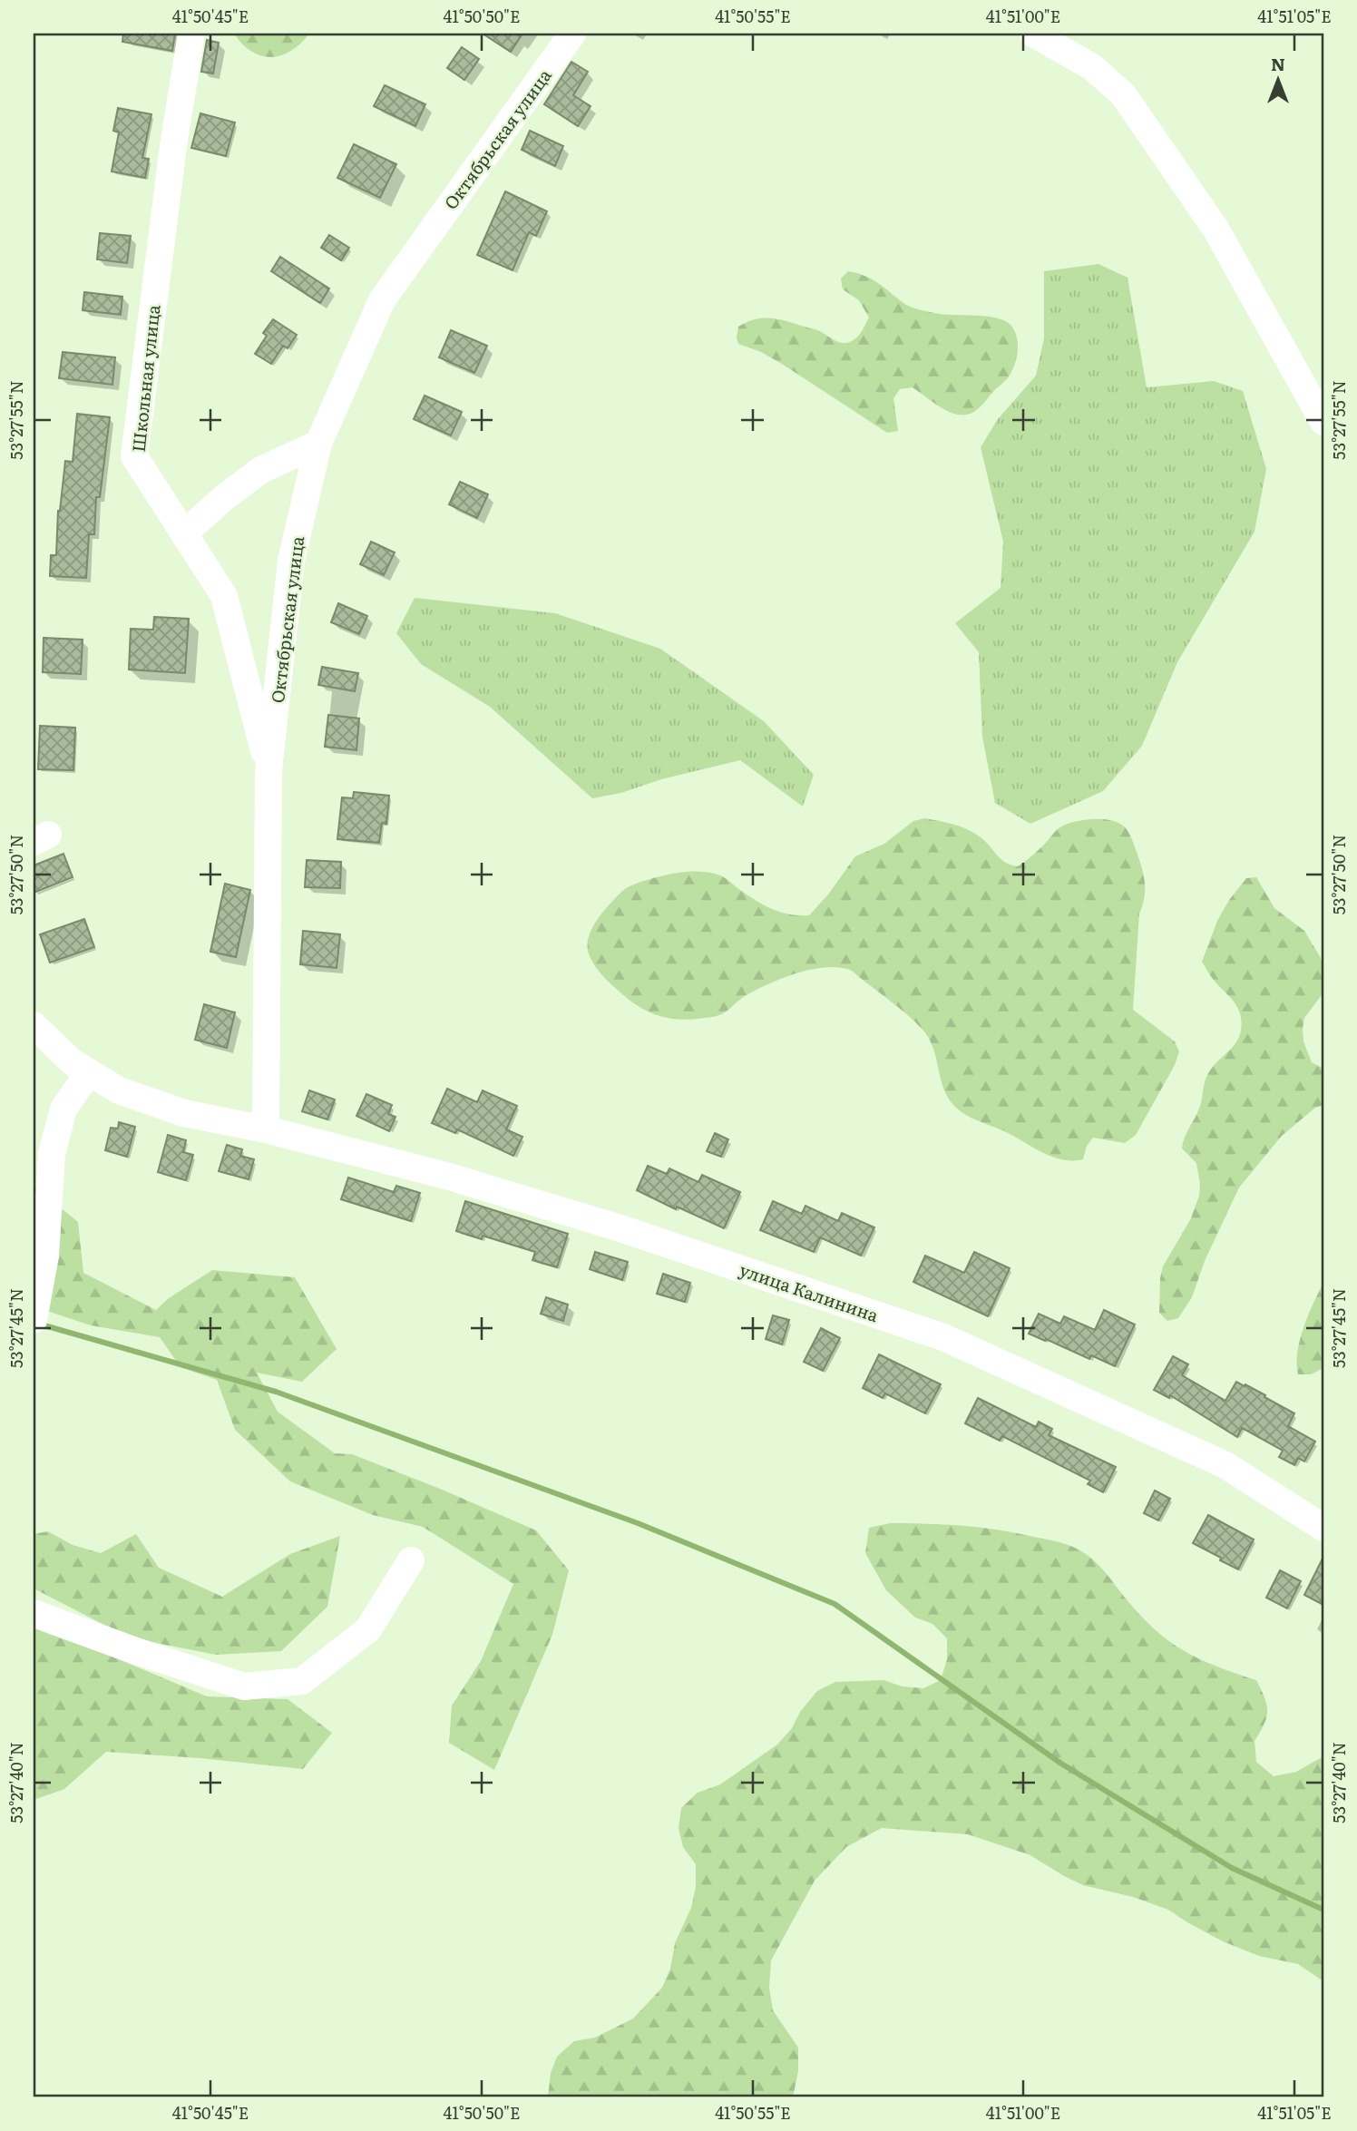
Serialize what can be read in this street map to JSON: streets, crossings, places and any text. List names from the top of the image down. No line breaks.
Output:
{"streets":{"street":["Октябрьская улица","Школьная улица","улица Калинина"]},"crossings":[["Октябрьская улица","Школьная улица"],["Октябрьская улица","улица Калинина"]],"north":"top","coordinates":["41°50'45\"E","41°50'50\"E","41°50'55\"E","41°51'00\"E","41°51'05\"E","53°27'55\"N","53°27'50\"N","53°27'45\"N","53°27'40\"N"]}
